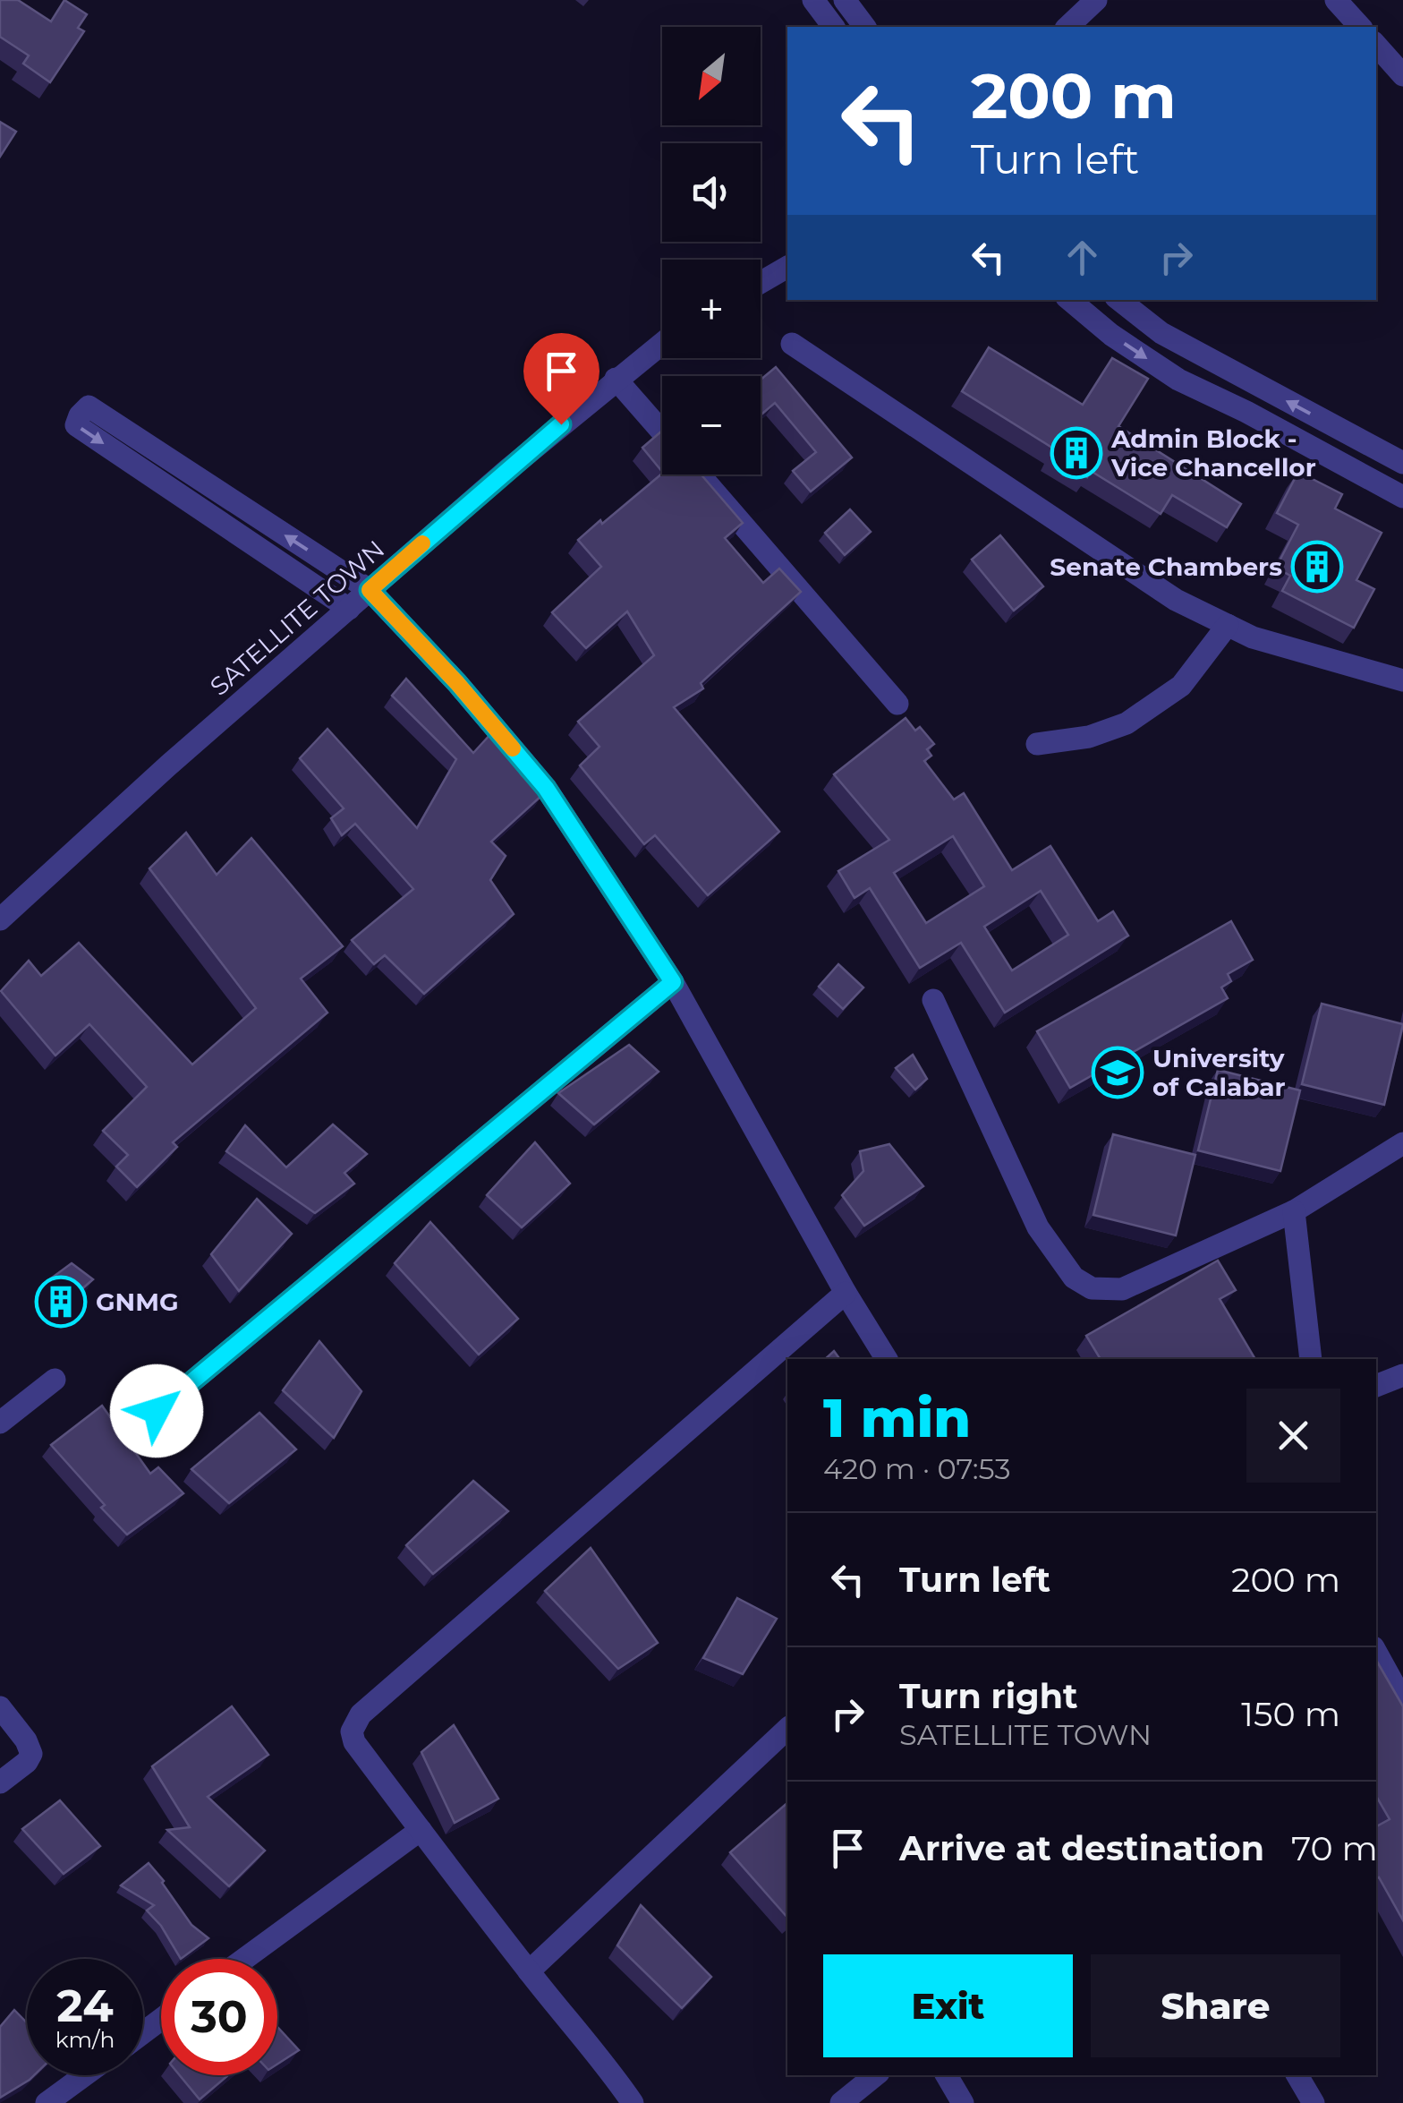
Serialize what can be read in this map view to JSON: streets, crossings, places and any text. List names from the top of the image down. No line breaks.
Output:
{"streets":{"street":["SATELLITE TOWN"]},"places":{"building":["Admin Block - Vice Chancellor","Senate Chambers","GNMG"],"school or university":["University of Calabar"]},"north":"bottom left","page":{"map_buttons":["+","−"],"turn":["200 m","Turn left"],"heading":["1 min","420 m · 07:53"],"list":[{"name":"Turn left","value":"200 m"},{"name":"Turn right","note":"SATELLITE TOWN","value":"150 m"},{"name":"Arrive at destination","value":"70 m"}],"buttons":["Exit","Share"],"speed":"24 km/h","limit":"30"}}
